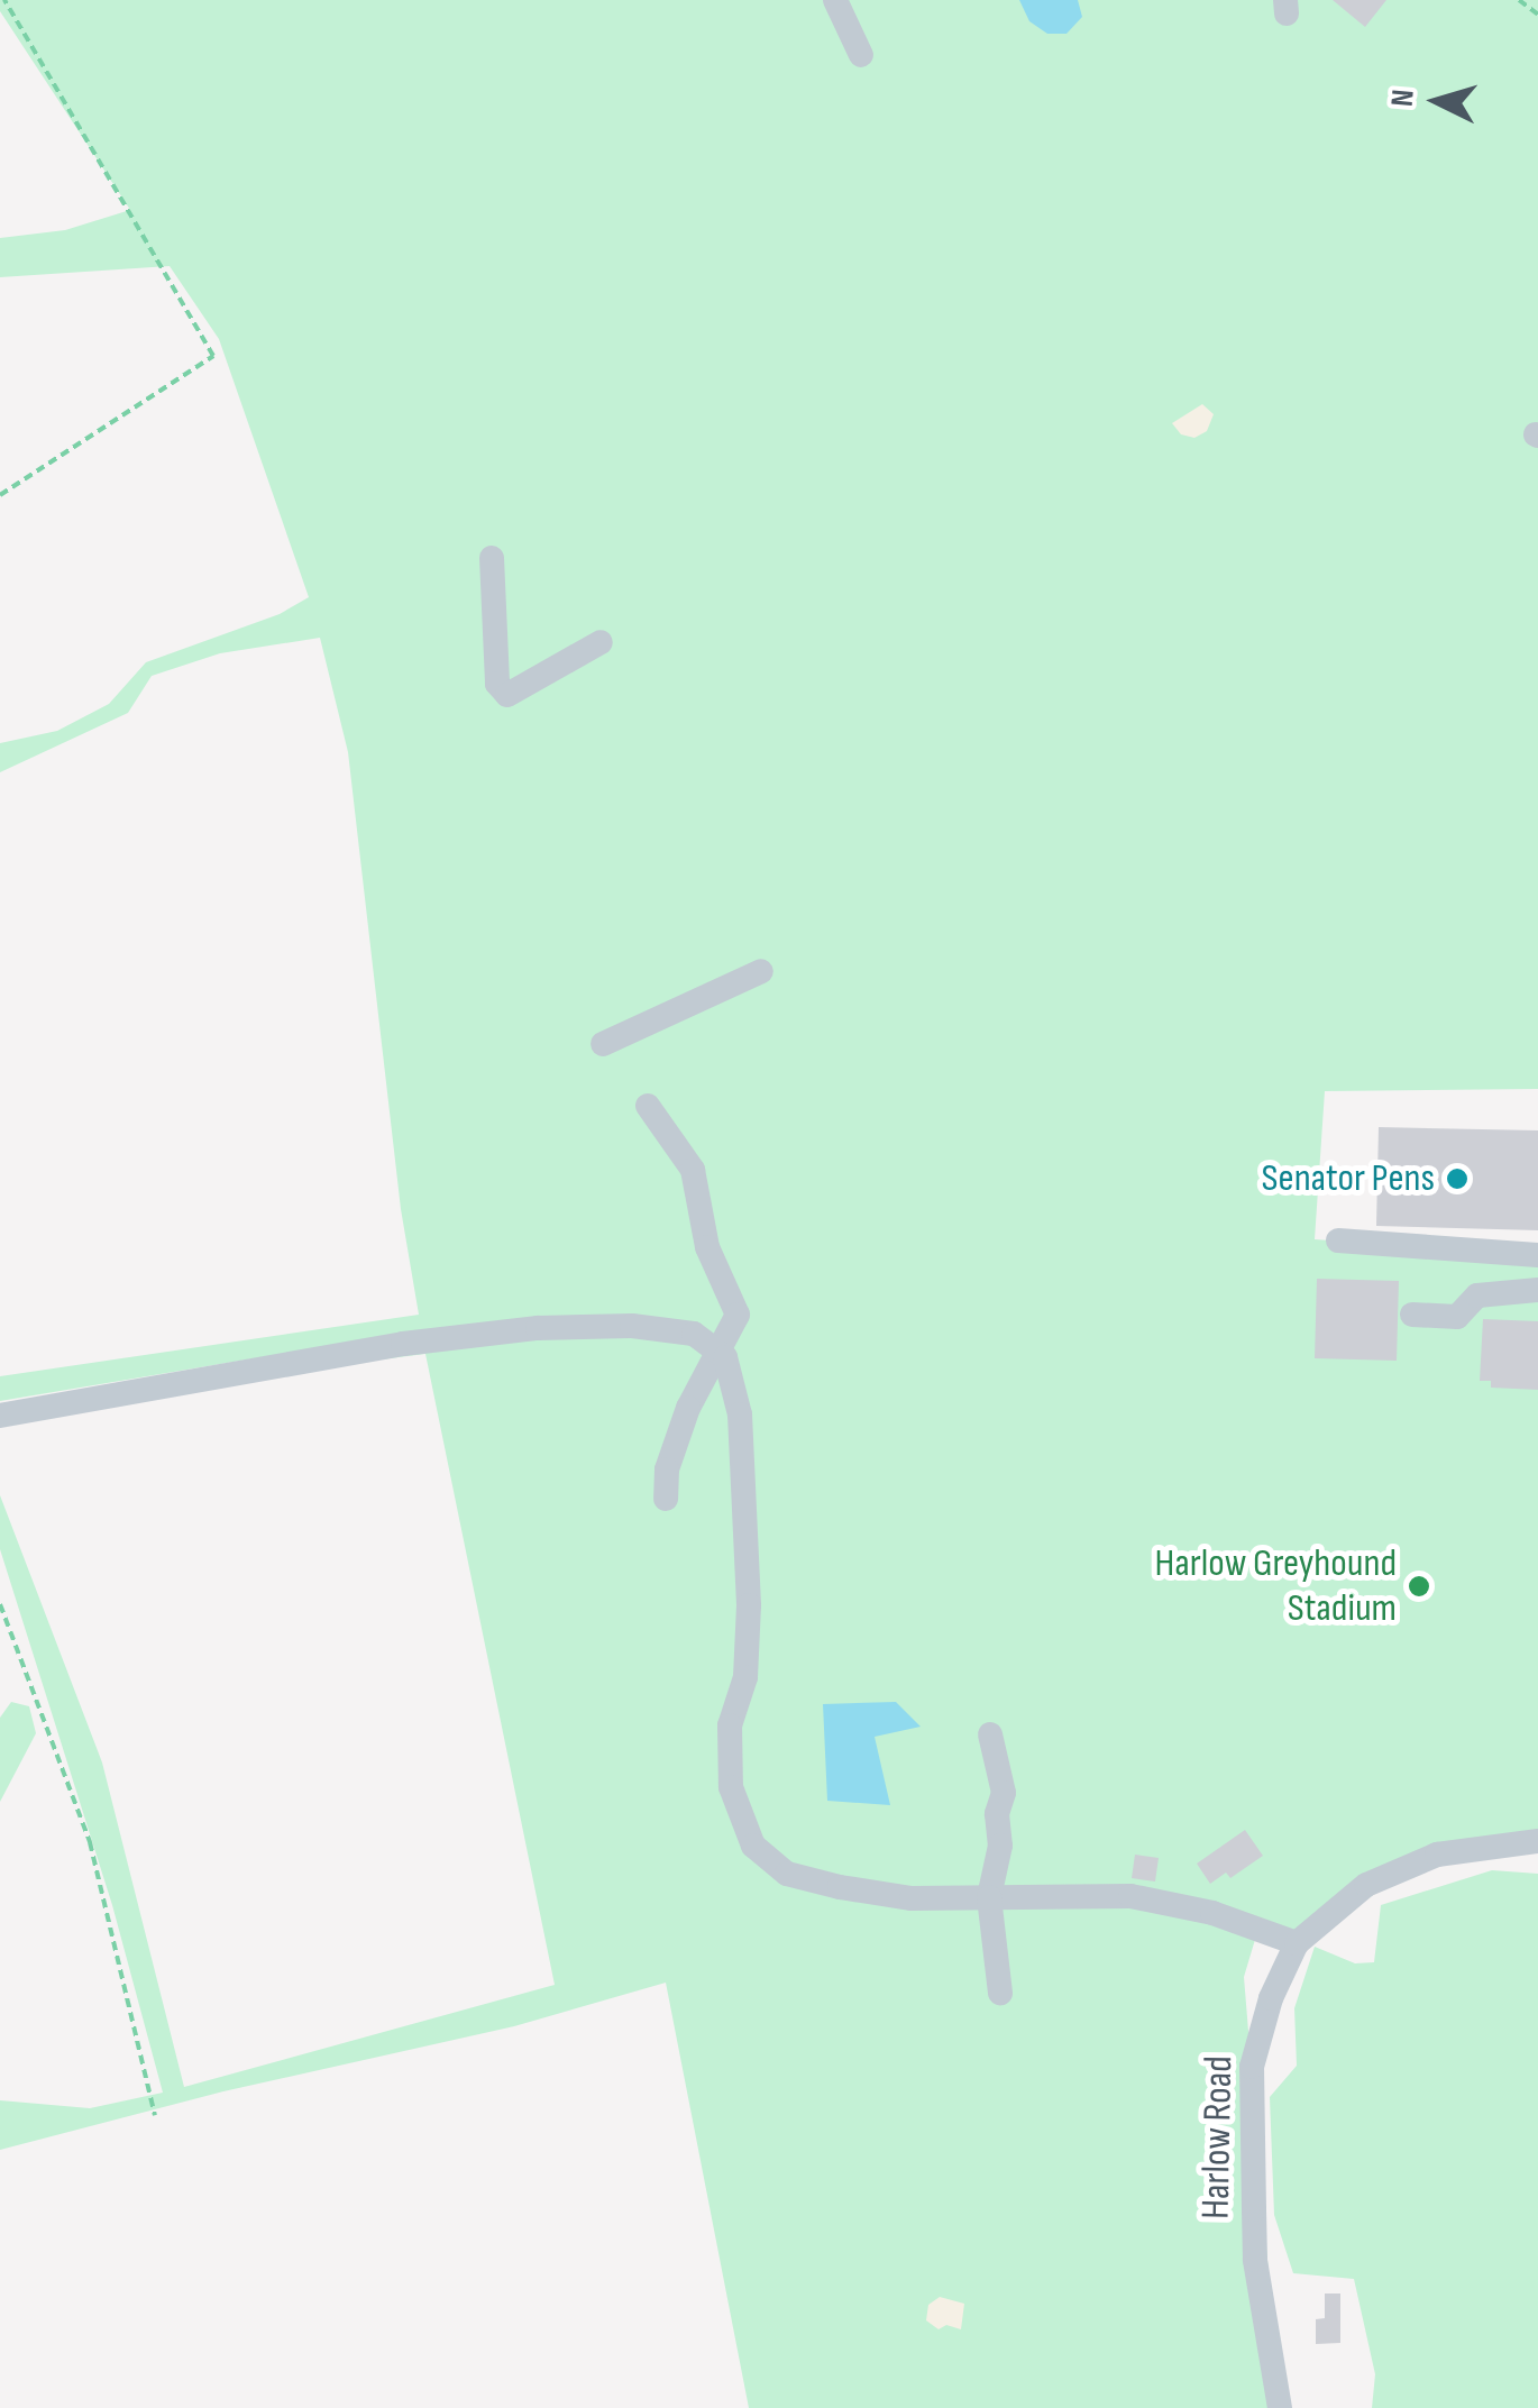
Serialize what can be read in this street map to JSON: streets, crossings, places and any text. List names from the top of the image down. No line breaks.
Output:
{"streets":{"street":["Harlow Road"]},"places":["Senator Pens","Harlow Greyhound Stadium"],"north":"left"}
